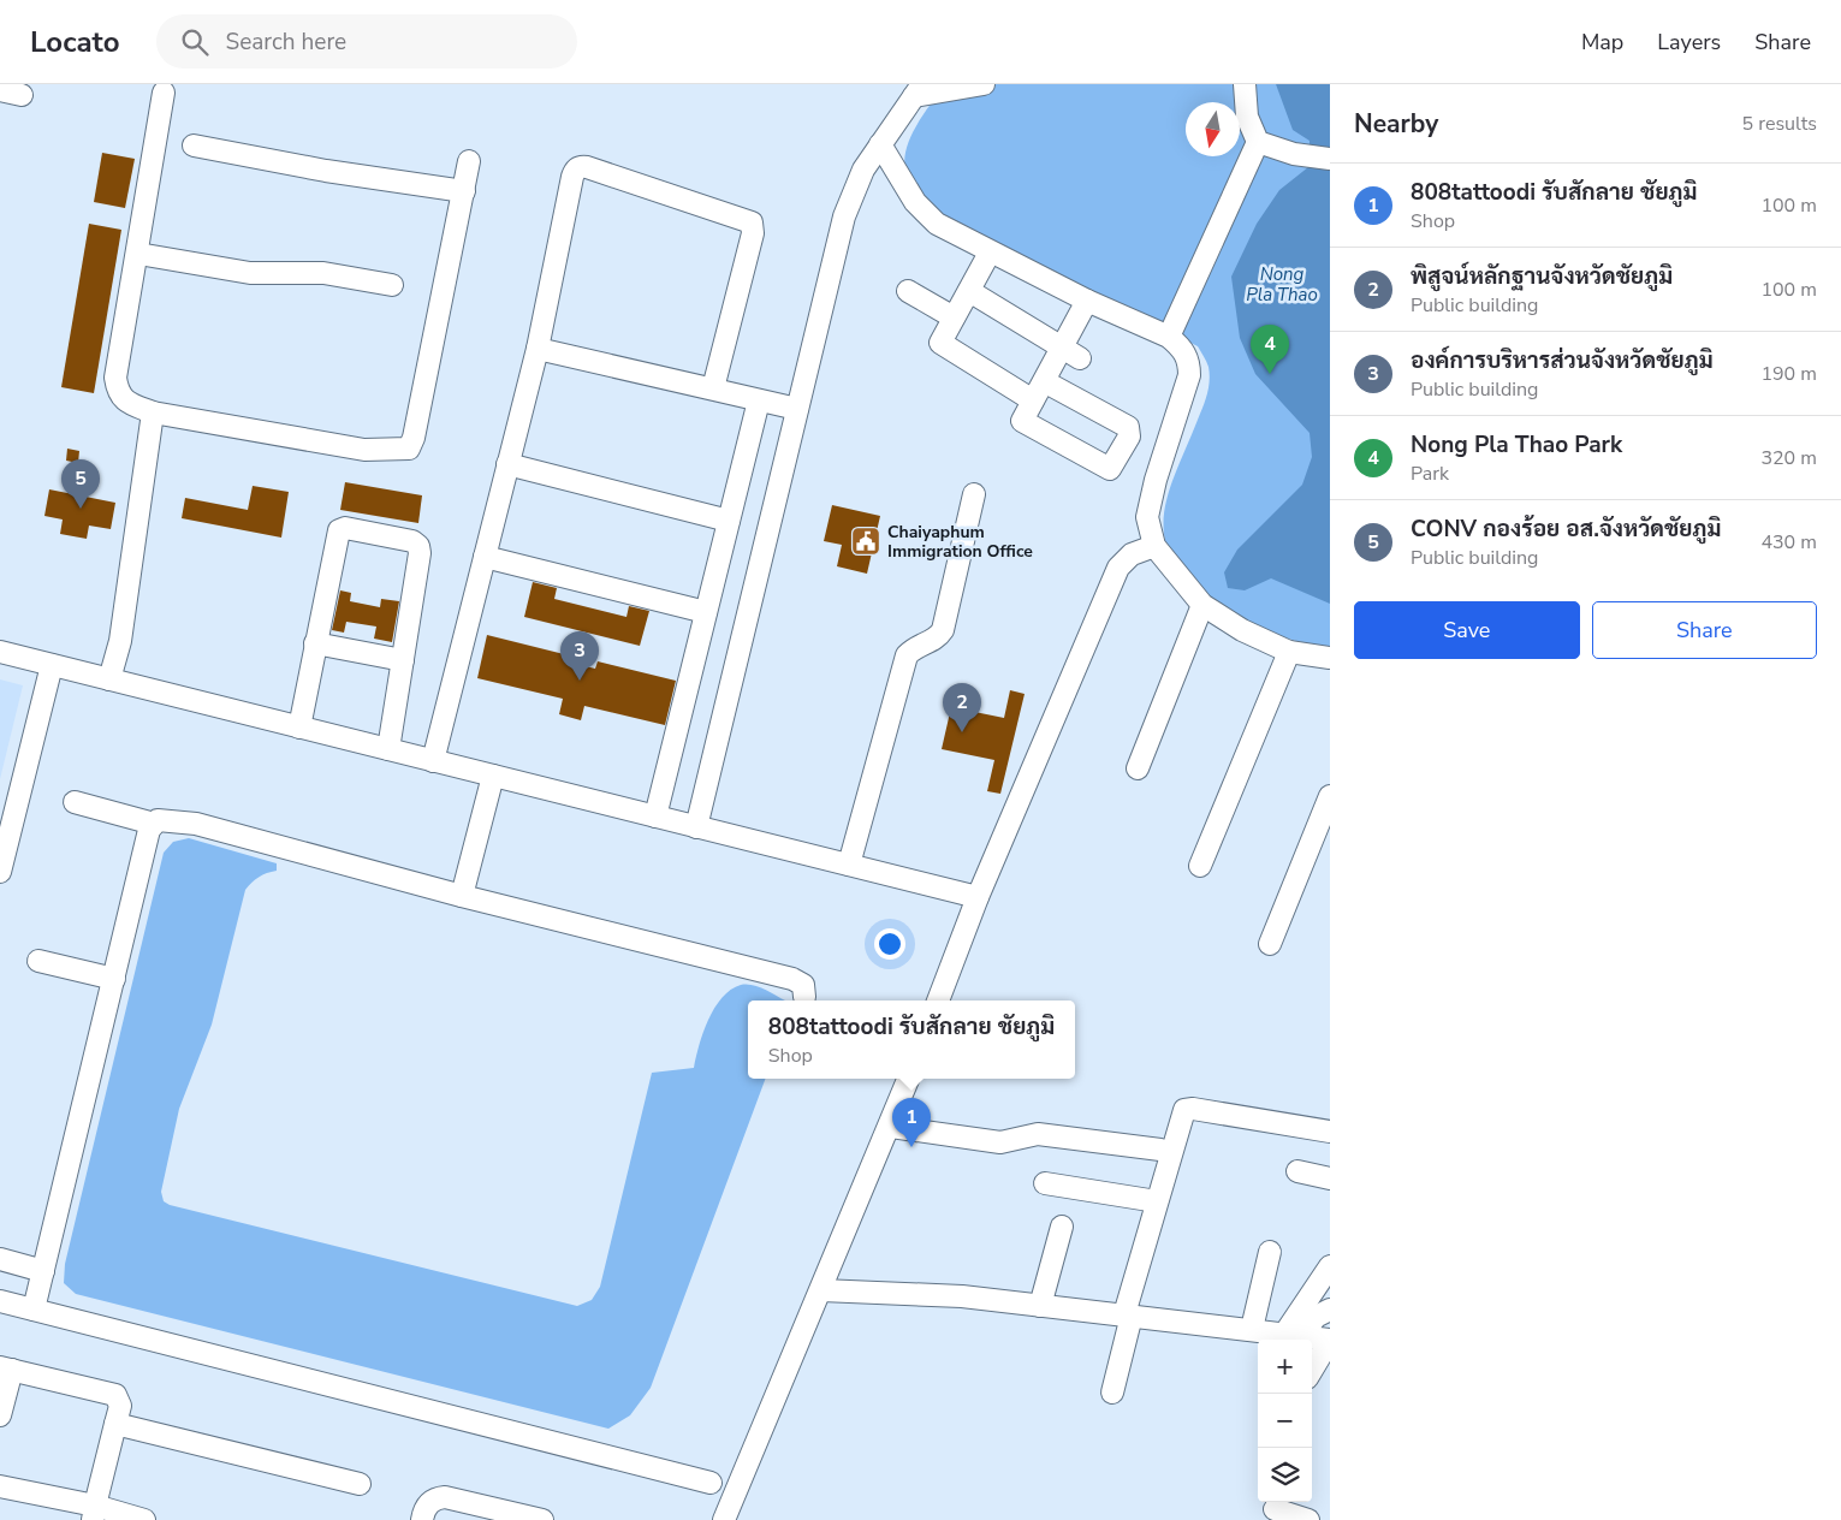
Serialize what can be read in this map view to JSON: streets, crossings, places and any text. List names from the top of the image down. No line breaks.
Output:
{"water":["Nong Pla Thao"],"places":{"public building":["Chaiyaphum Immigration Office"]},"north":"bottom","page":{"header":"Locato","search":"Search here","nav":["Map","Layers","Share"],"heading":["Nearby","5 results"],"list":[{"mark":"1","name":"808tattoodi รับสักลาย ชัยภูมิ","note":"Shop","value":"100 m"},{"mark":"2","name":"พิสูจน์หลักฐานจังหวัดชัยภูมิ","note":"Public building","value":"100 m"},{"mark":"3","name":"องค์การบริหารส่วนจังหวัดชัยภูมิ","note":"Public building","value":"190 m"},{"mark":"4","name":"Nong Pla Thao Park","note":"Park","value":"320 m"},{"mark":"5","name":"CONV กองร้อย อส.จังหวัดชัยภูมิ","note":"Public building","value":"430 m"}],"pins":["4","5","3","2","1"],"buttons":["Save","Share"],"popup":["808tattoodi รับสักลาย ชัยภูมิ","Shop"],"map_buttons":["+","−"]}}
